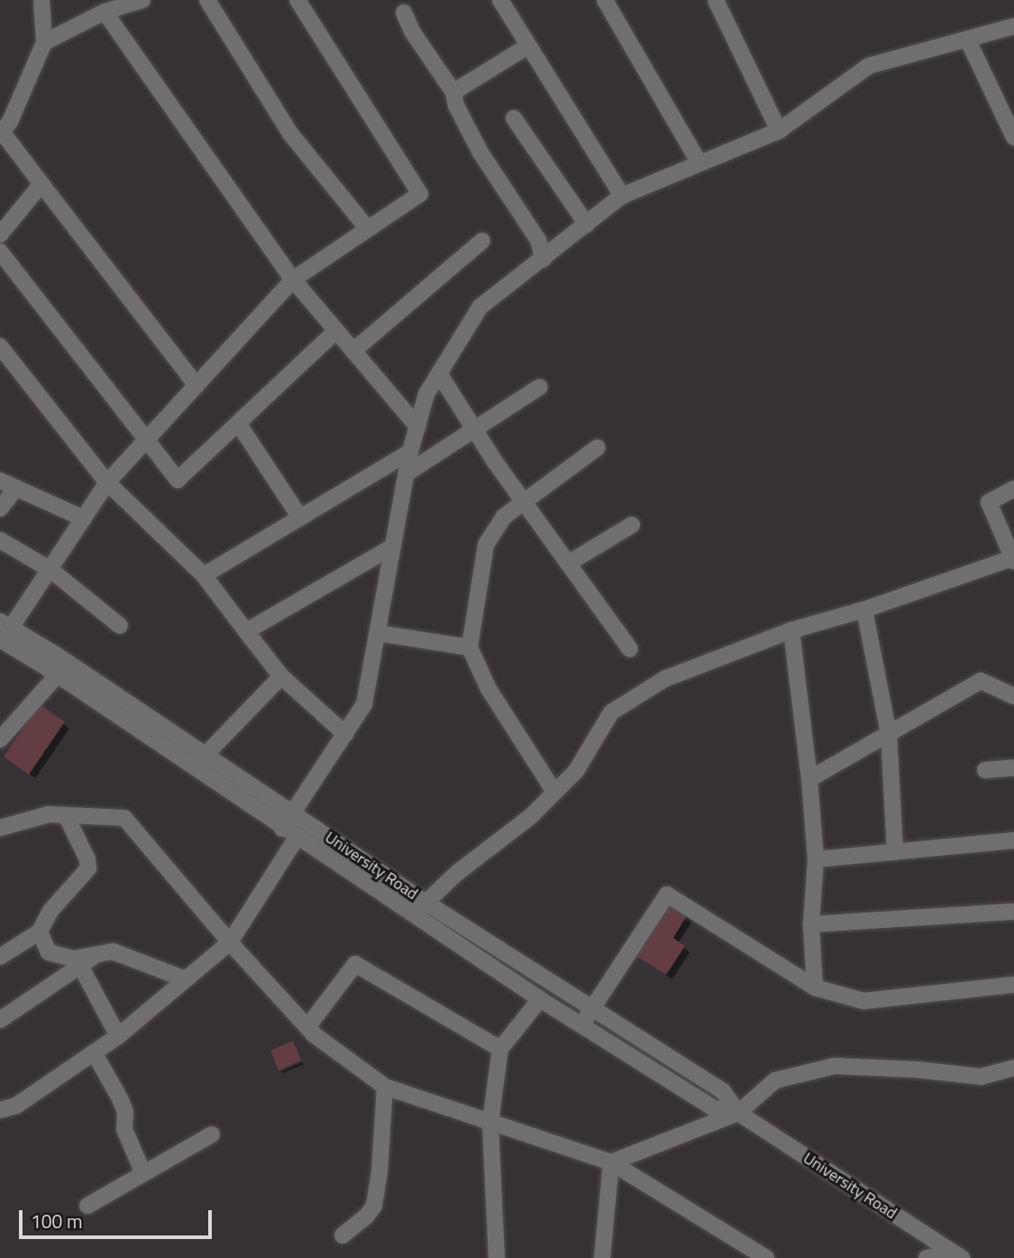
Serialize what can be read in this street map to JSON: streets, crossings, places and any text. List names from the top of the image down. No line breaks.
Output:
{"streets":{"street":["University Road"]},"scale_bar":"100 m"}
